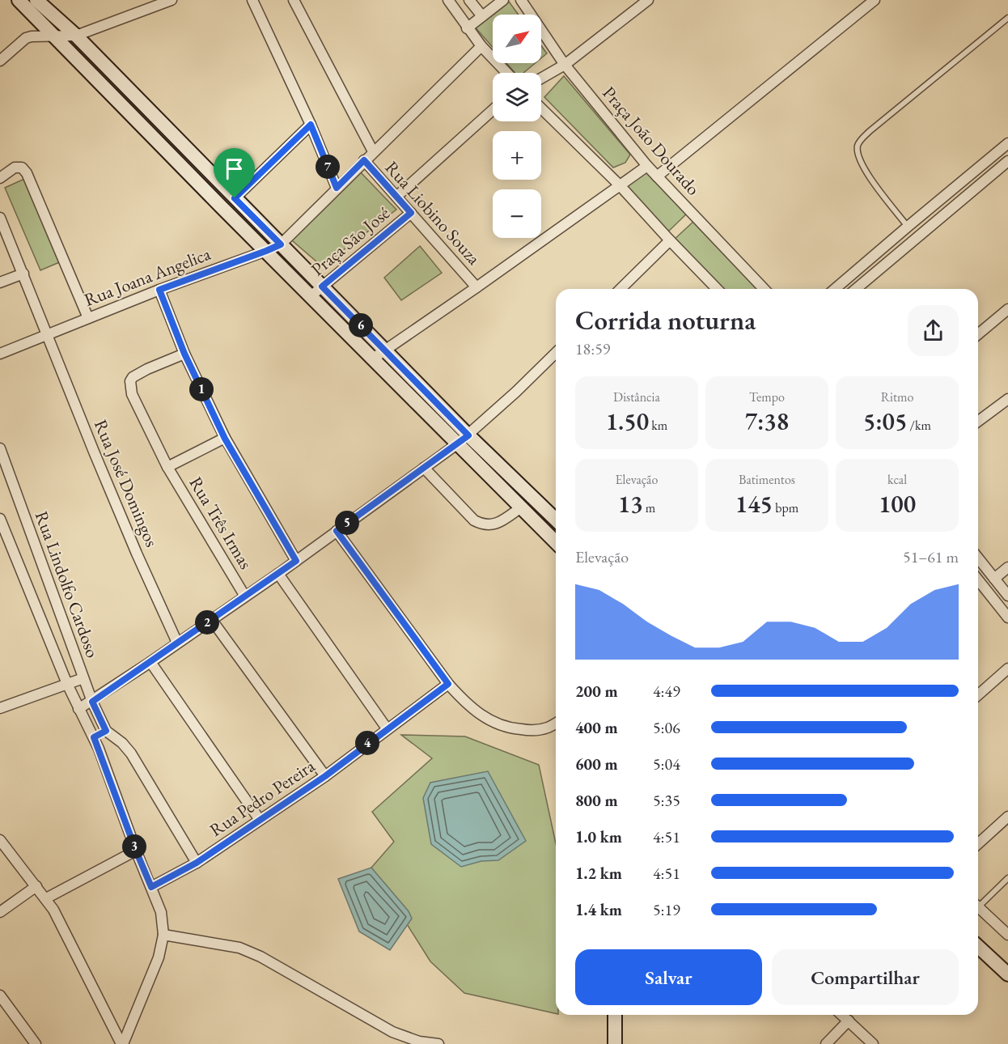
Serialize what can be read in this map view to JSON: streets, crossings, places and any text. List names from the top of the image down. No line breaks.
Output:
{"streets":{"street":["Praça João Dourado","Rua Liobino Souza","Praça São José","Rua Joana Angelica","Rua José Domingos","Rua Três Irmas","Rua Lindolfo Cardoso","Rua Pedro Pereira"]},"crossings":[["Rua Liobino Souza","Praça São José"],["Rua Joana Angelica","Rua José Domingos"],["Rua Lindolfo Cardoso","Rua Pedro Pereira"]],"north":"top right","page":{"map_buttons":["+","−"],"pins":["7","6","1","5","2","4","3"],"heading":["Corrida noturna","18:59"],"stats":[["Distância","1.50 km"],["Tempo","7:38"],["Ritmo","5:05 /km"],["Elevação","13 m"],["Batimentos","145 bpm"],["kcal","100"]],"chart":["Elevação","51–61 m"],"list":[{"name":"200 m","note":"4:49"},{"name":"400 m","note":"5:06"},{"name":"600 m","note":"5:04"},{"name":"800 m","note":"5:35"},{"name":"1.0 km","note":"4:51"},{"name":"1.2 km","note":"4:51"},{"name":"1.4 km","note":"5:19"}],"buttons":["Salvar","Compartilhar"]}}
